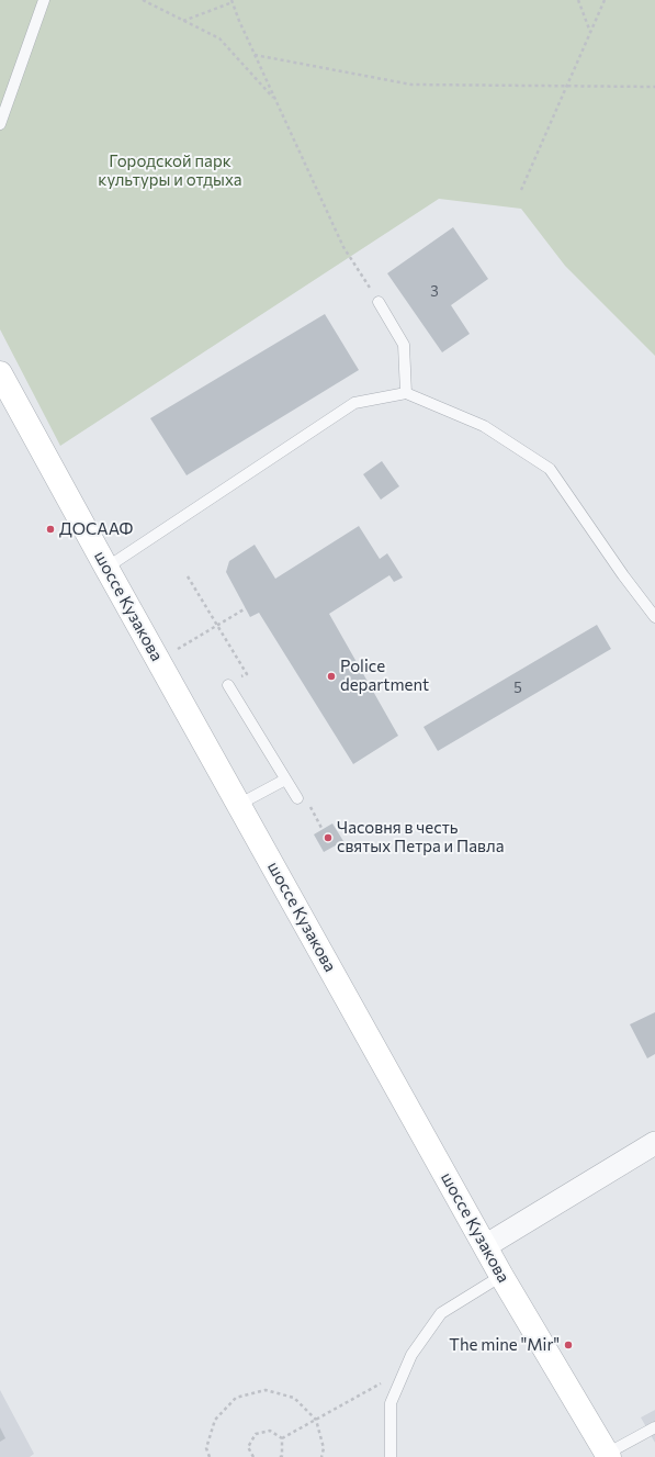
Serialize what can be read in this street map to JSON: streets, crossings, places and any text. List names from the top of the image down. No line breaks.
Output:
{"streets":{"main road":["шоссе Кузакова"]},"parks":["Городской парк культуры и отдыха"],"places":["ДОСААФ","Police department","Часовня в честь святых Петра и Павла","The mine \"Mir\""],"house_numbers":["3","5"]}
